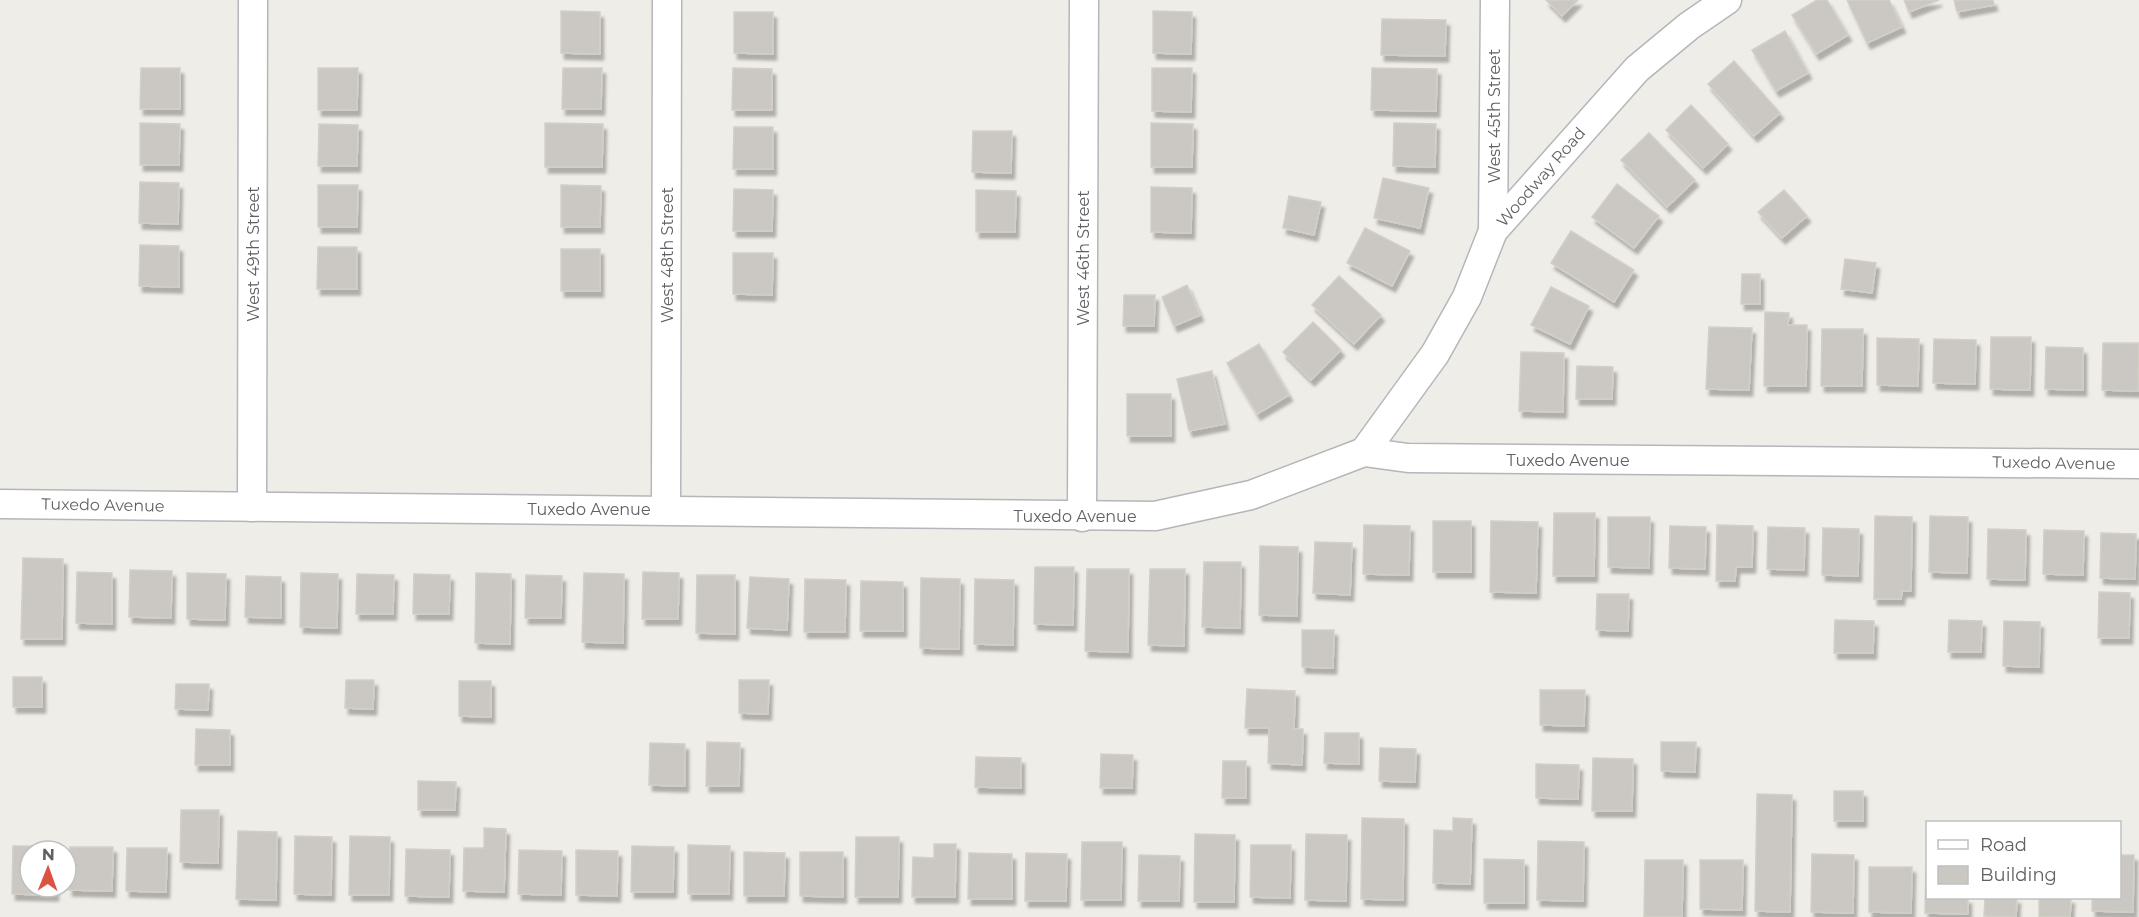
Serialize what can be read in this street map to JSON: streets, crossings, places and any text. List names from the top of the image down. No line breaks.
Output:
{"streets":{"street":["West 45th Street","Woodway Road","West 49th Street","West 48th Street","West 46th Street","Tuxedo Avenue"]},"crossings":[["West 45th Street","Woodway Road"],["Woodway Road","Tuxedo Avenue"],["West 49th Street","Tuxedo Avenue"],["West 48th Street","Tuxedo Avenue"],["West 46th Street","Tuxedo Avenue"]],"legend":["Road","Building"],"north":"top"}
